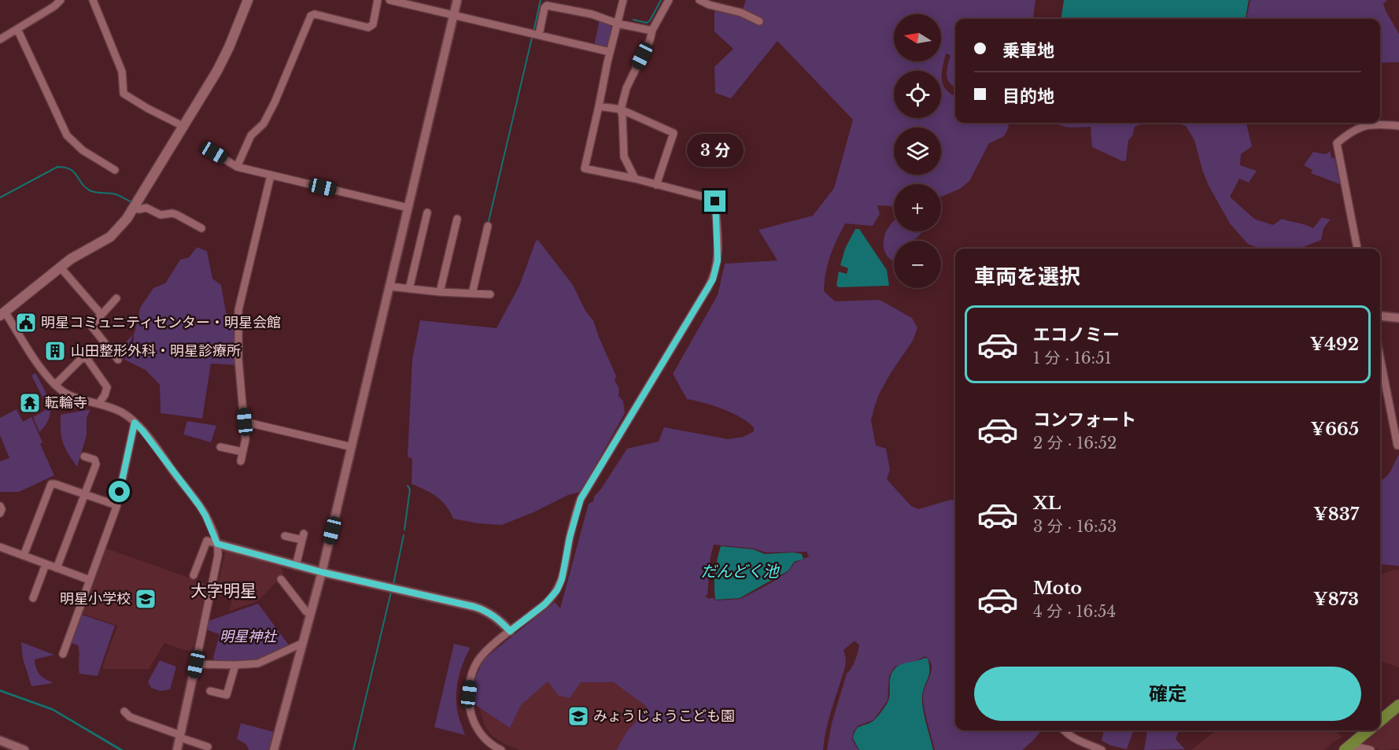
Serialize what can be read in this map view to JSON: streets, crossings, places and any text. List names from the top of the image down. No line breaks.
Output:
{"districts":["大字明星"],"water":["だんどく池"],"parks":["明星神社"],"places":{"public building":["明星コミュニティセンター・明星会館"],"building":["山田整形外科・明星診療所"],"temple":["転輪寺"],"school or university":["明星小学校","みょうじょうこども園"]},"north":"left","page":{"map_buttons":["+","−"],"banner":["乗車地","目的地"],"bubble":"3 分","heading":"車両を選択","list":[{"name":"エコノミー","note":"1 分 · 16:51","value":"¥492"},{"name":"コンフォート","note":"2 分 · 16:52","value":"¥665"},{"name":"XL","note":"3 分 · 16:53","value":"¥837"},{"name":"Moto","note":"4 分 · 16:54","value":"¥873"}],"buttons":"確定"}}
